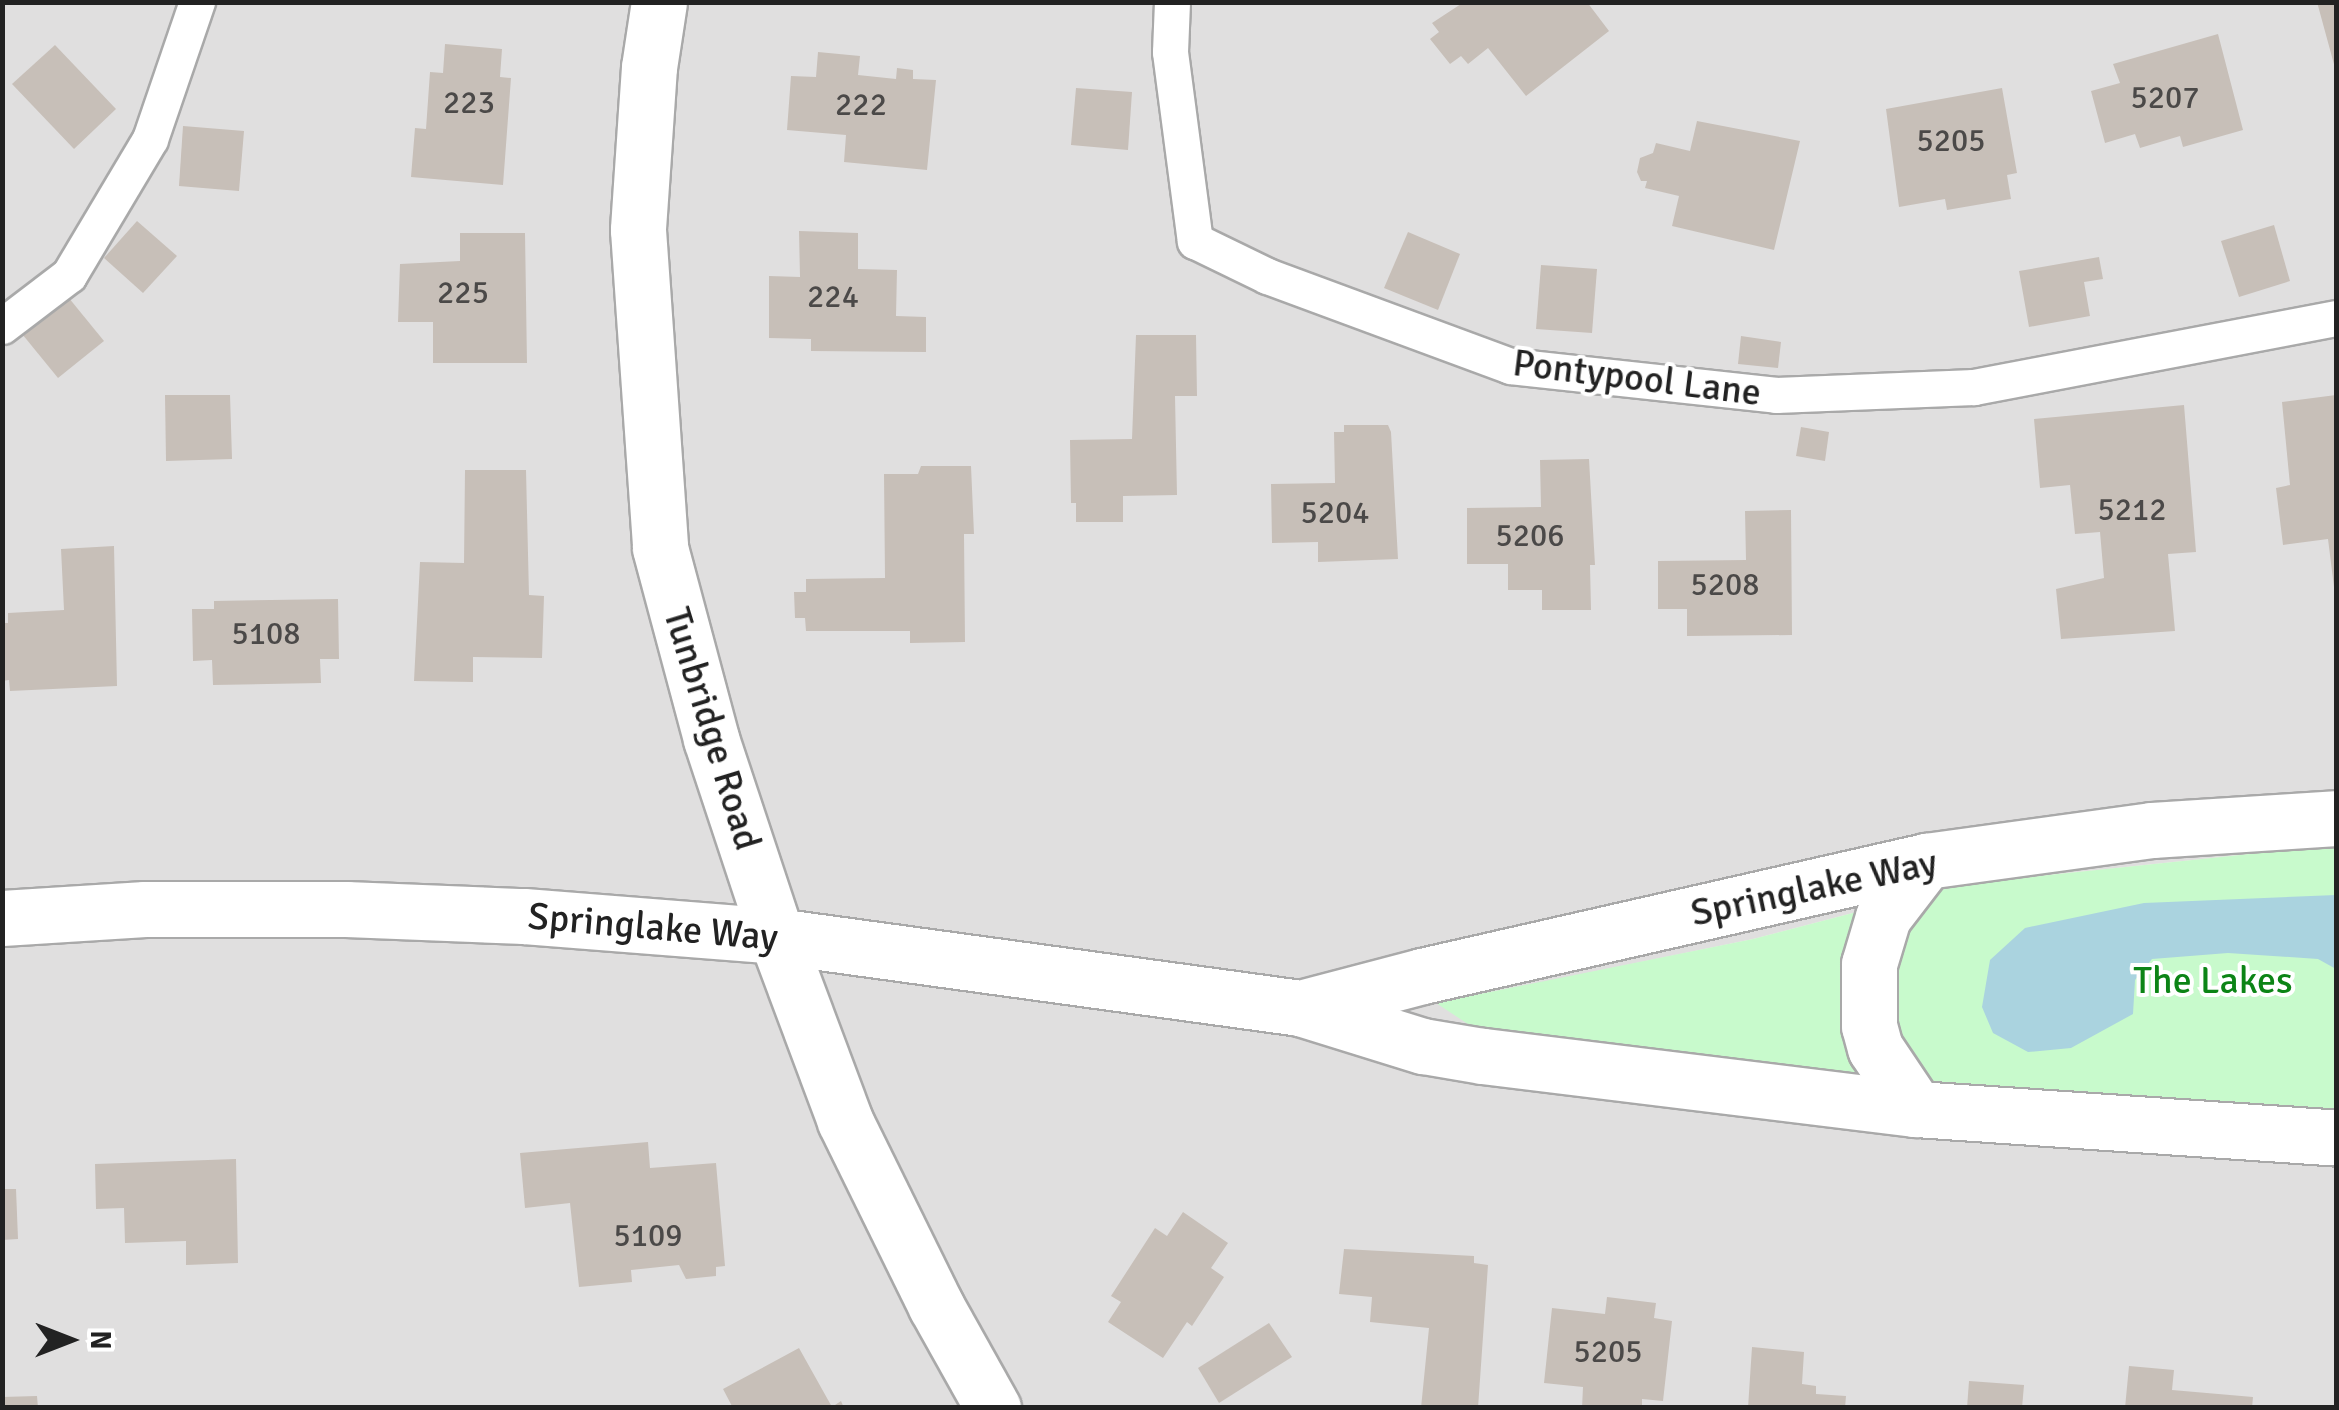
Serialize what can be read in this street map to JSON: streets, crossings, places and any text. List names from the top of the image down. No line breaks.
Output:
{"streets":{"street":["Tunbridge Road","Springlake Way"],"lane":["Pontypool Lane"]},"crossings":[["Tunbridge Road","Springlake Way"]],"parks":["The Lakes"],"house_numbers":["5207","223","222","5205","225","224","5212","5204","5206","5208","5108","5109","5205"],"north":"right"}
